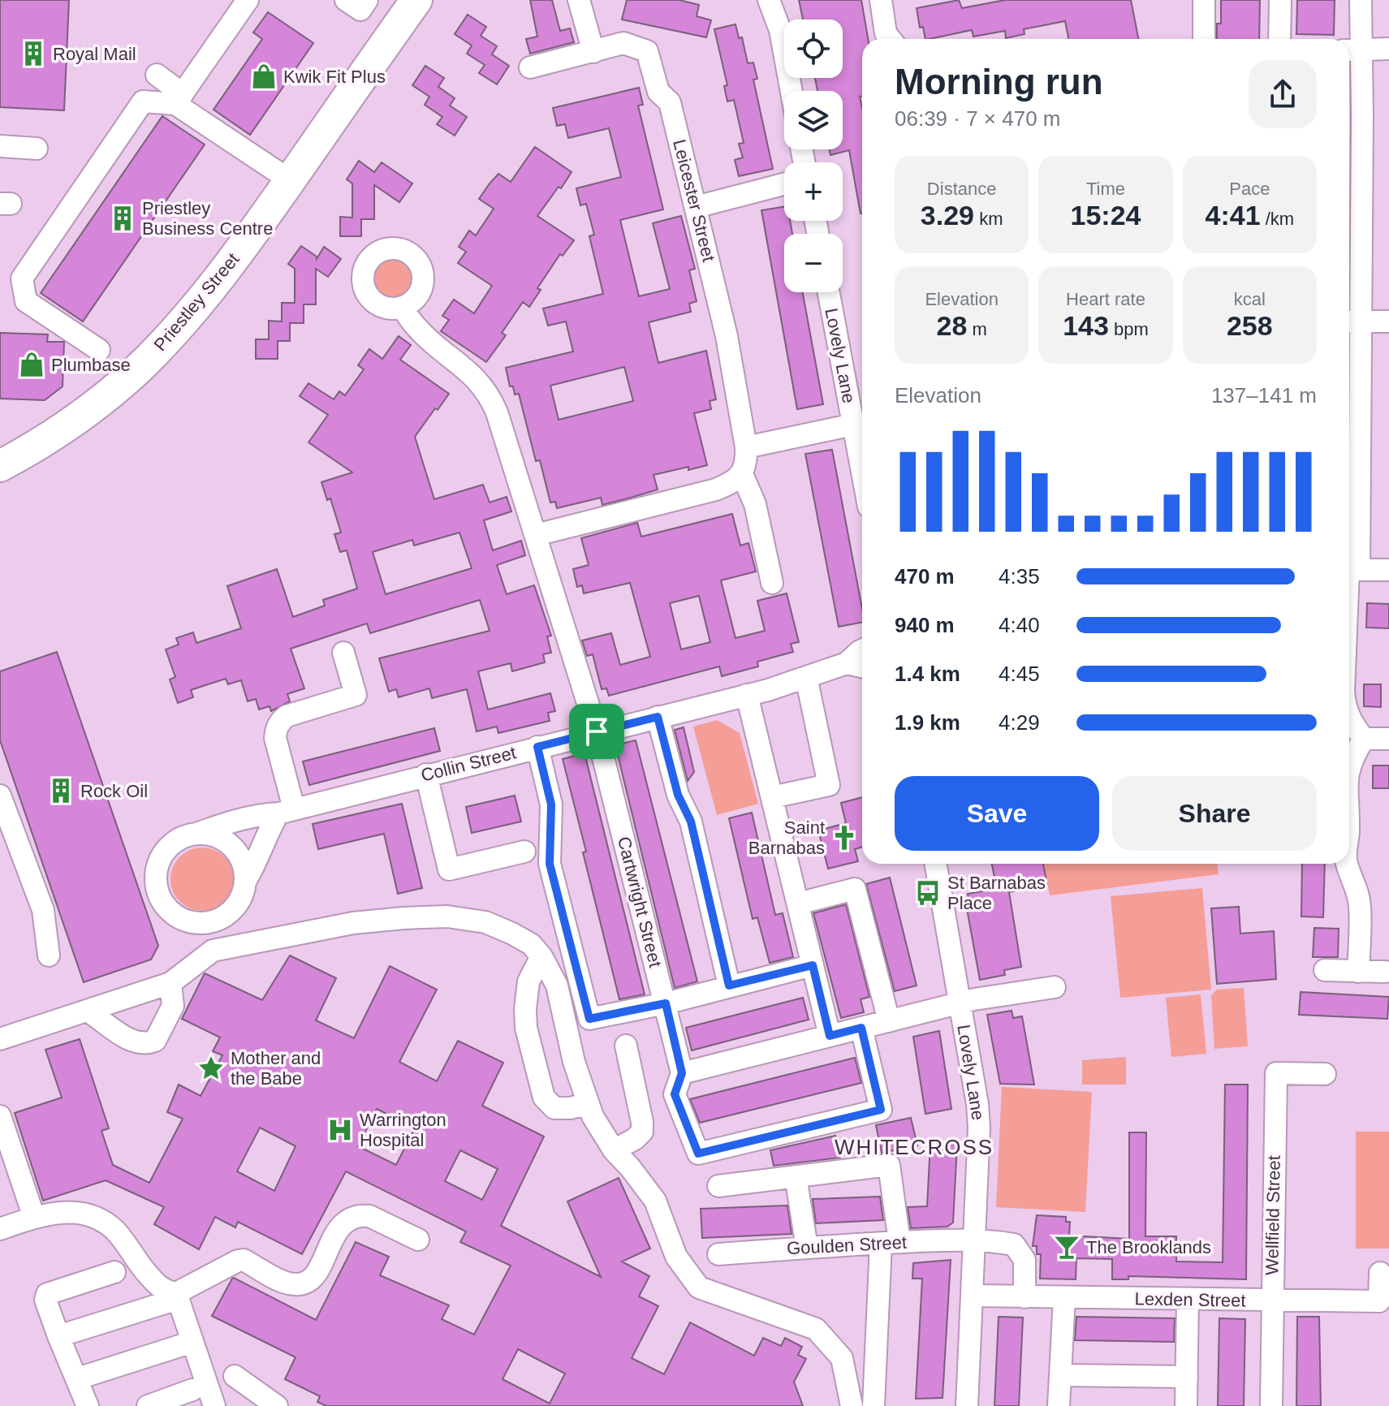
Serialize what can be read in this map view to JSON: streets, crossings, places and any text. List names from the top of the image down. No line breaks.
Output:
{"streets":{"highway":["Priestley Street"],"street":["Leicester Street","Lovely Lane","Collin Street","Cartwright Street","Wellfield Street","Goulden Street","Lexden Street"]},"crossings":[["Lovely Lane","Goulden Street"],["Lovely Lane","Lexden Street"],["Collin Street","Cartwright Street"],["Wellfield Street","Lexden Street"],["Goulden Street","Lexden Street"]],"districts":["WHITECROSS"],"places":{"building":["Royal Mail","Priestley Business Centre","Rock Oil"],"shop":["Kwik Fit Plus","Plumbase"],"church":["Saint Barnabas"],"bus stop":["St Barnabas Place"],"place":["Mother and the Babe"],"hospital":["Warrington Hospital"],"bar":["The Brooklands"]},"page":{"map_buttons":["+","−"],"heading":["Morning run","06:39 · 7 × 470 m"],"stats":[["Distance","3.29 km"],["Time","15:24"],["Pace","4:41 /km"],["Elevation","28 m"],["Heart rate","143 bpm"],["kcal","258"]],"chart":["Elevation","137–141 m"],"list":[{"name":"470 m","note":"4:35"},{"name":"940 m","note":"4:40"},{"name":"1.4 km","note":"4:45"},{"name":"1.9 km","note":"4:29"}],"buttons":["Save","Share"]}}
